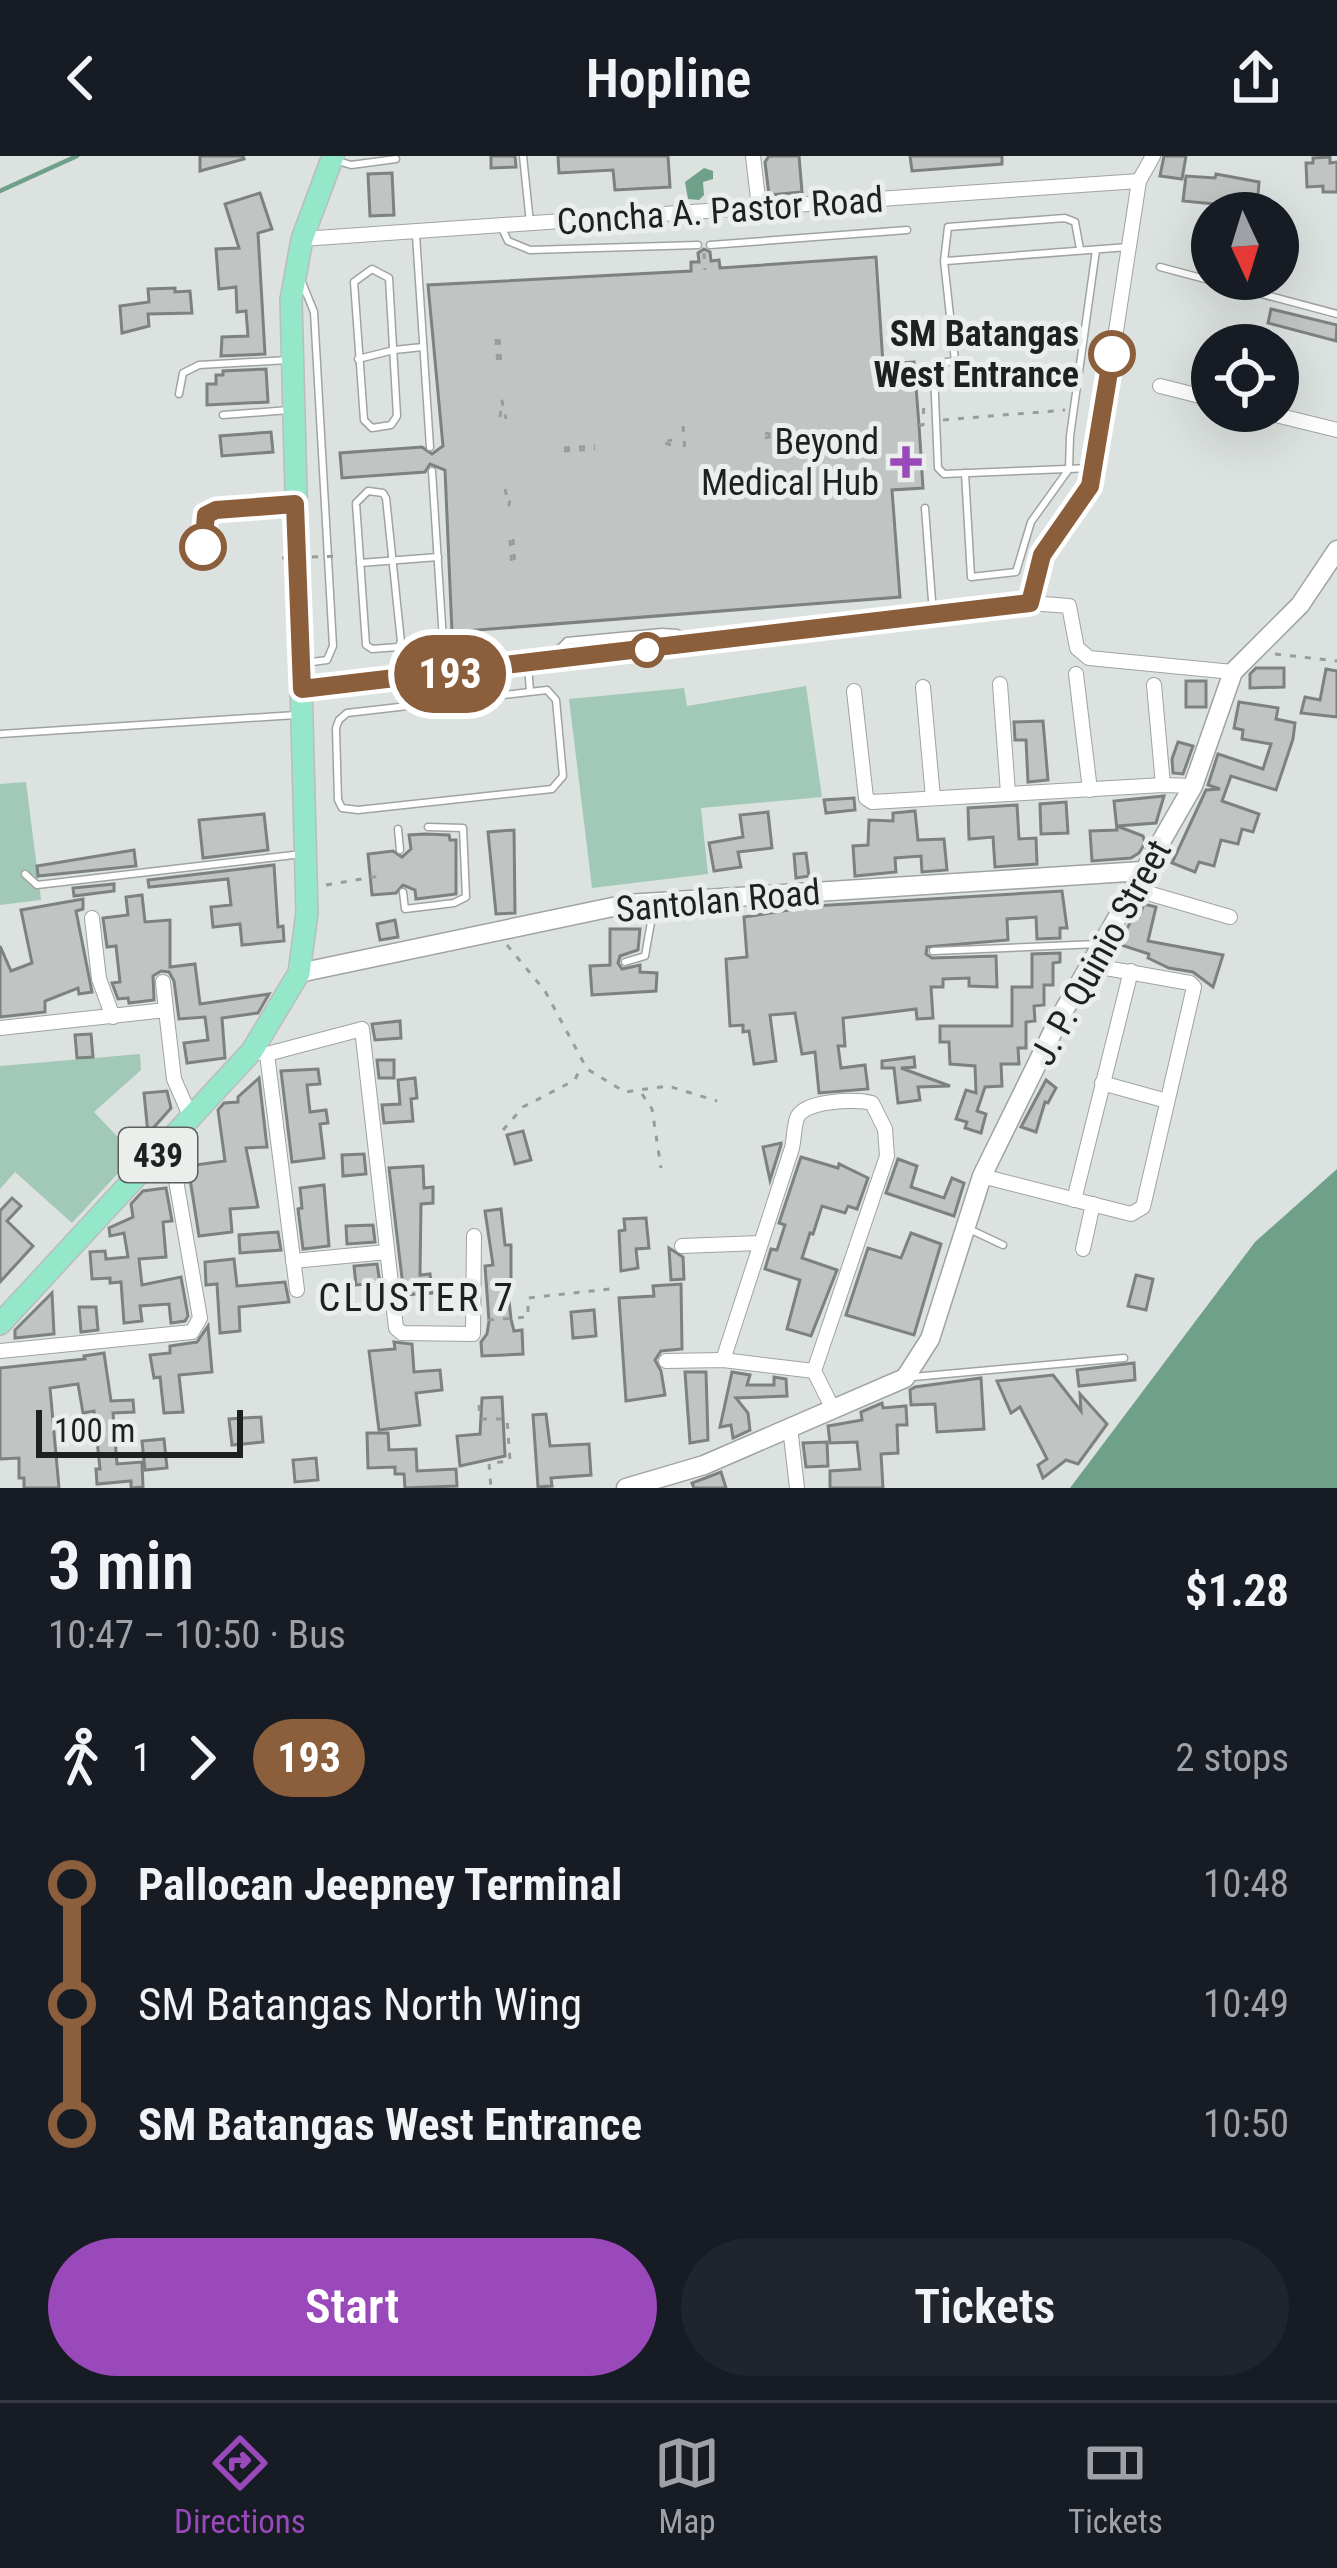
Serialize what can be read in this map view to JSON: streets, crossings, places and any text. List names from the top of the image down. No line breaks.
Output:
{"streets":{"main road":["439"],"street":["Concha A. Pastor Road","Santolan Road","J. P. Quinio Street"]},"crossings":[["Concha A. Pastor Road","439"],["Santolan Road","J. P. Quinio Street"],["Santolan Road","439"]],"districts":["CLUSTER 7"],"places":{"other":["SM Batangas West Entrance"],"health":["Beyond Medical Hub"]},"lines":["bus line 193"],"scale_bar":"100 m","north":"bottom","page":{"header":"Hopline","on_map":"193","scale":"100 m","heading":["3 min","10:47 – 10:50 · Bus","$1.28"],"legs":["1","193","2 stops"],"list":[{"name":"Pallocan Jeepney Terminal","value":"10:48"},{"name":"SM Batangas North Wing","value":"10:49"},{"name":"SM Batangas West Entrance","value":"10:50"}],"buttons":["Start","Tickets"],"tabs":["Directions","Map","Tickets"]}}
